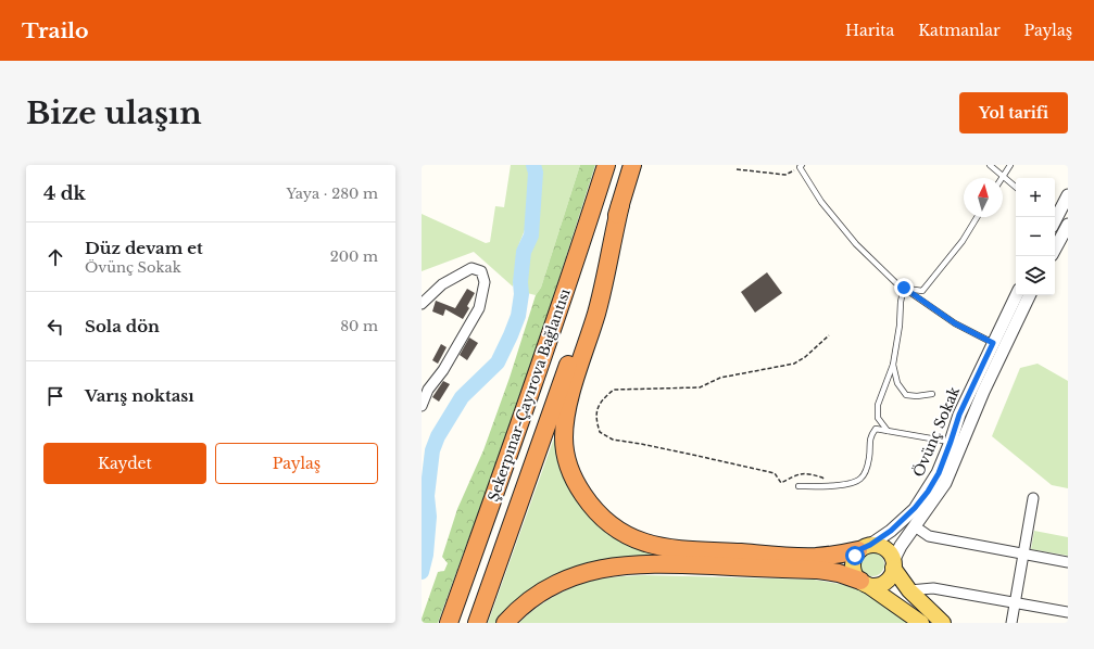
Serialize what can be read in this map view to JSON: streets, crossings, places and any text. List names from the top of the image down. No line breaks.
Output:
{"streets":{"highway":["Şekerpınar-Çayırova Bağlantısı"],"street":["Övünç Sokak"]},"north":"top","page":{"header":"Trailo","nav":["Harita","Katmanlar","Paylaş"],"buttons":["Yol tarifi",["Kaydet","Paylaş"]],"title":"Bize ulaşın","heading":["4 dk","Yaya · 280 m"],"map_buttons":["+","−"],"list":[["Düz devam et","Övünç Sokak","200 m"],["Sola dön","80 m"],"Varış noktası"]}}
